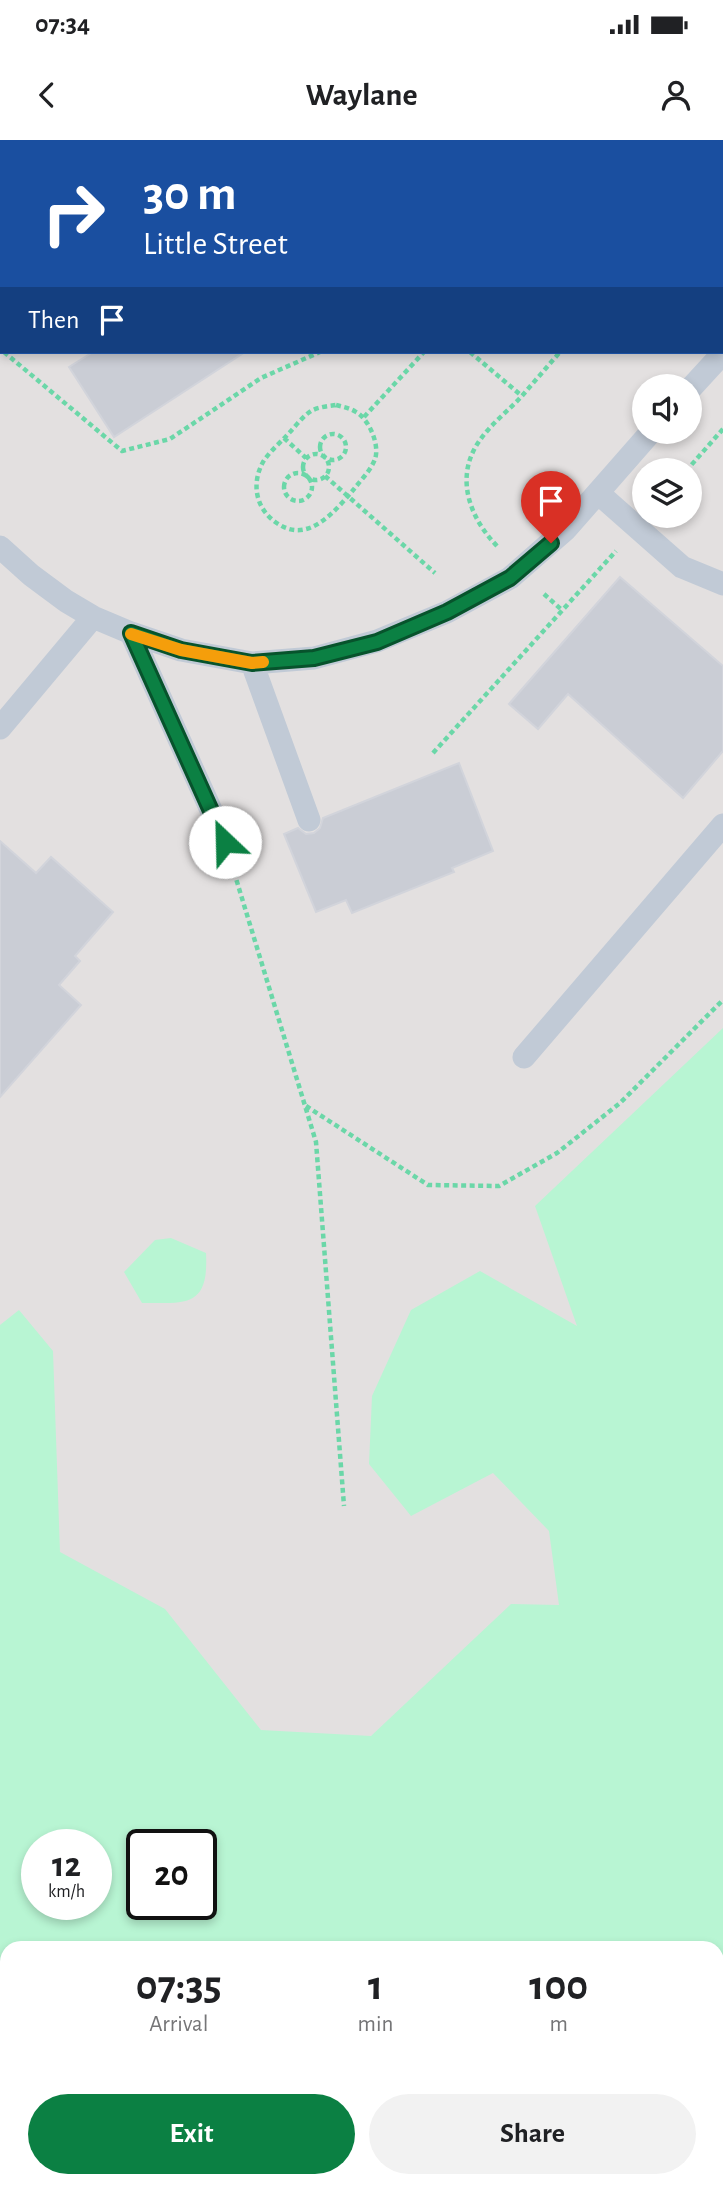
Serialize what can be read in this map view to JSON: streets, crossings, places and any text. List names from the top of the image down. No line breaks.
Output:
{"page":{"status":"07:34","header":"Waylane","turn":["30 m","Little Street"],"then":"Then","speed":"12 km/h","limit":"20","eta":["07:35","Arrival","1","min","100","m"],"buttons":["Exit","Share"]}}
